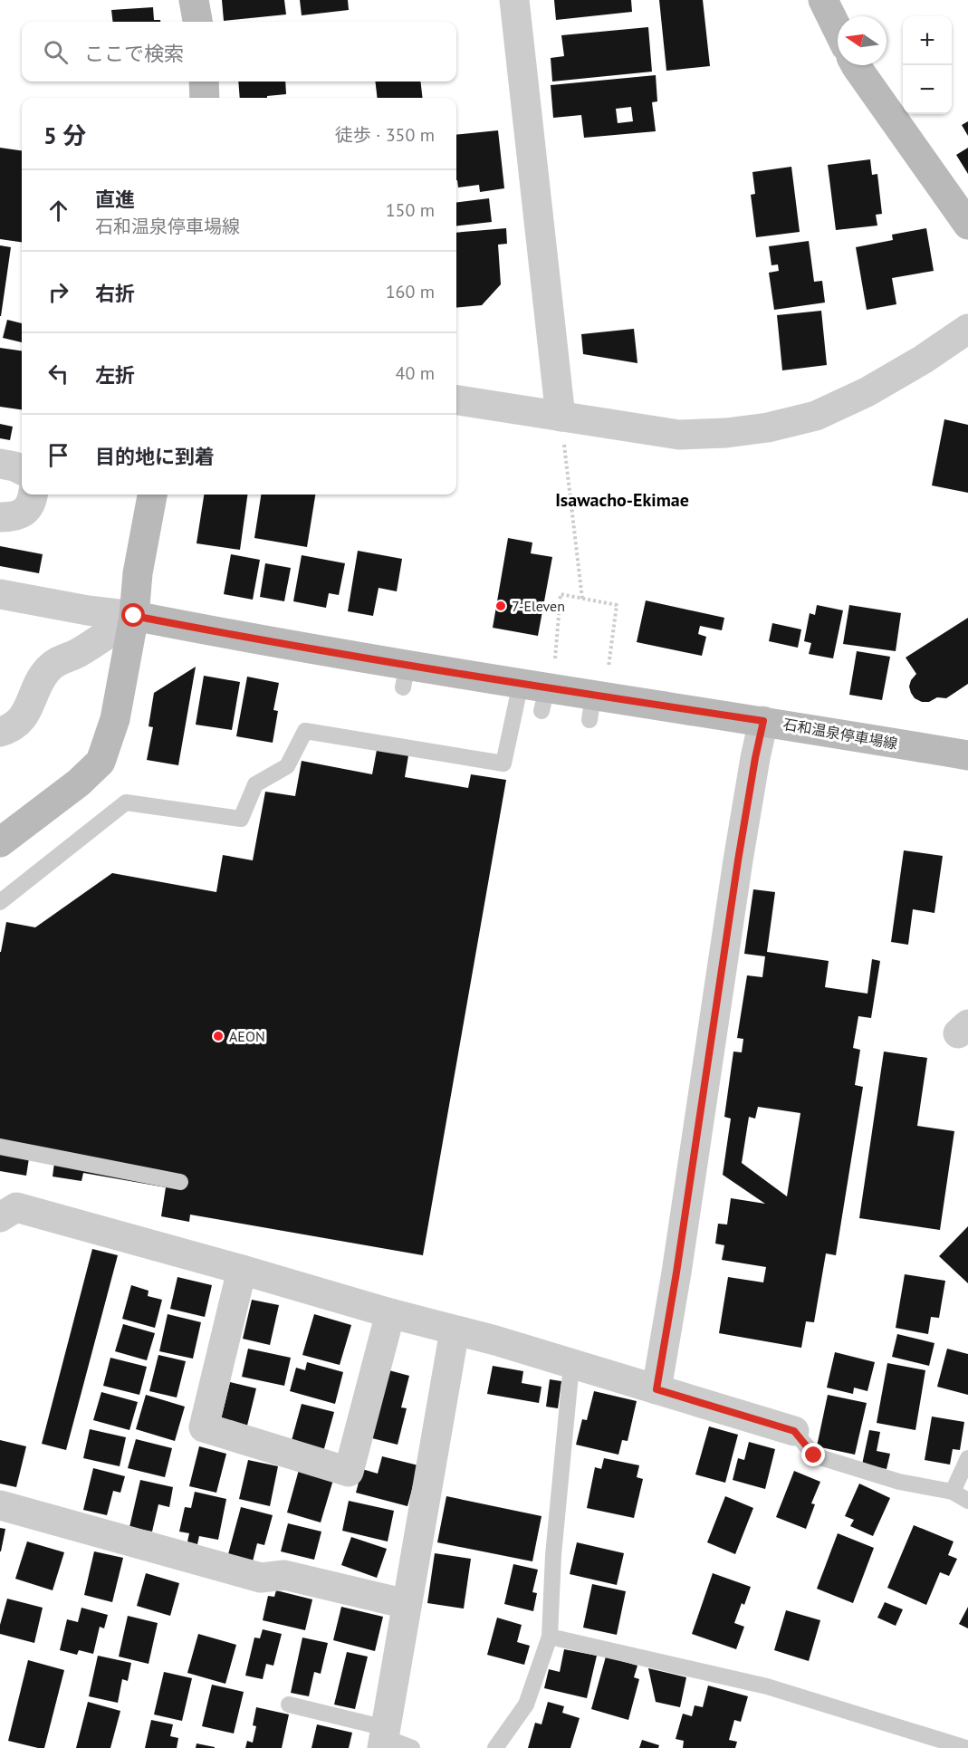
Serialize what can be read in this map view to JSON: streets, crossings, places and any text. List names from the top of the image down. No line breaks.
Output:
{"streets":{"main road":["石和温泉停車場線"]},"districts":["Isawacho-Ekimae"],"places":["7-Eleven","AEON"],"north":"left","page":{"map_buttons":["+","−"],"search":"ここで検索","heading":["5 分","徒歩 · 350 m"],"list":[["直進","石和温泉停車場線","150 m"],["右折","160 m"],["左折","40 m"],"目的地に到着"]}}
